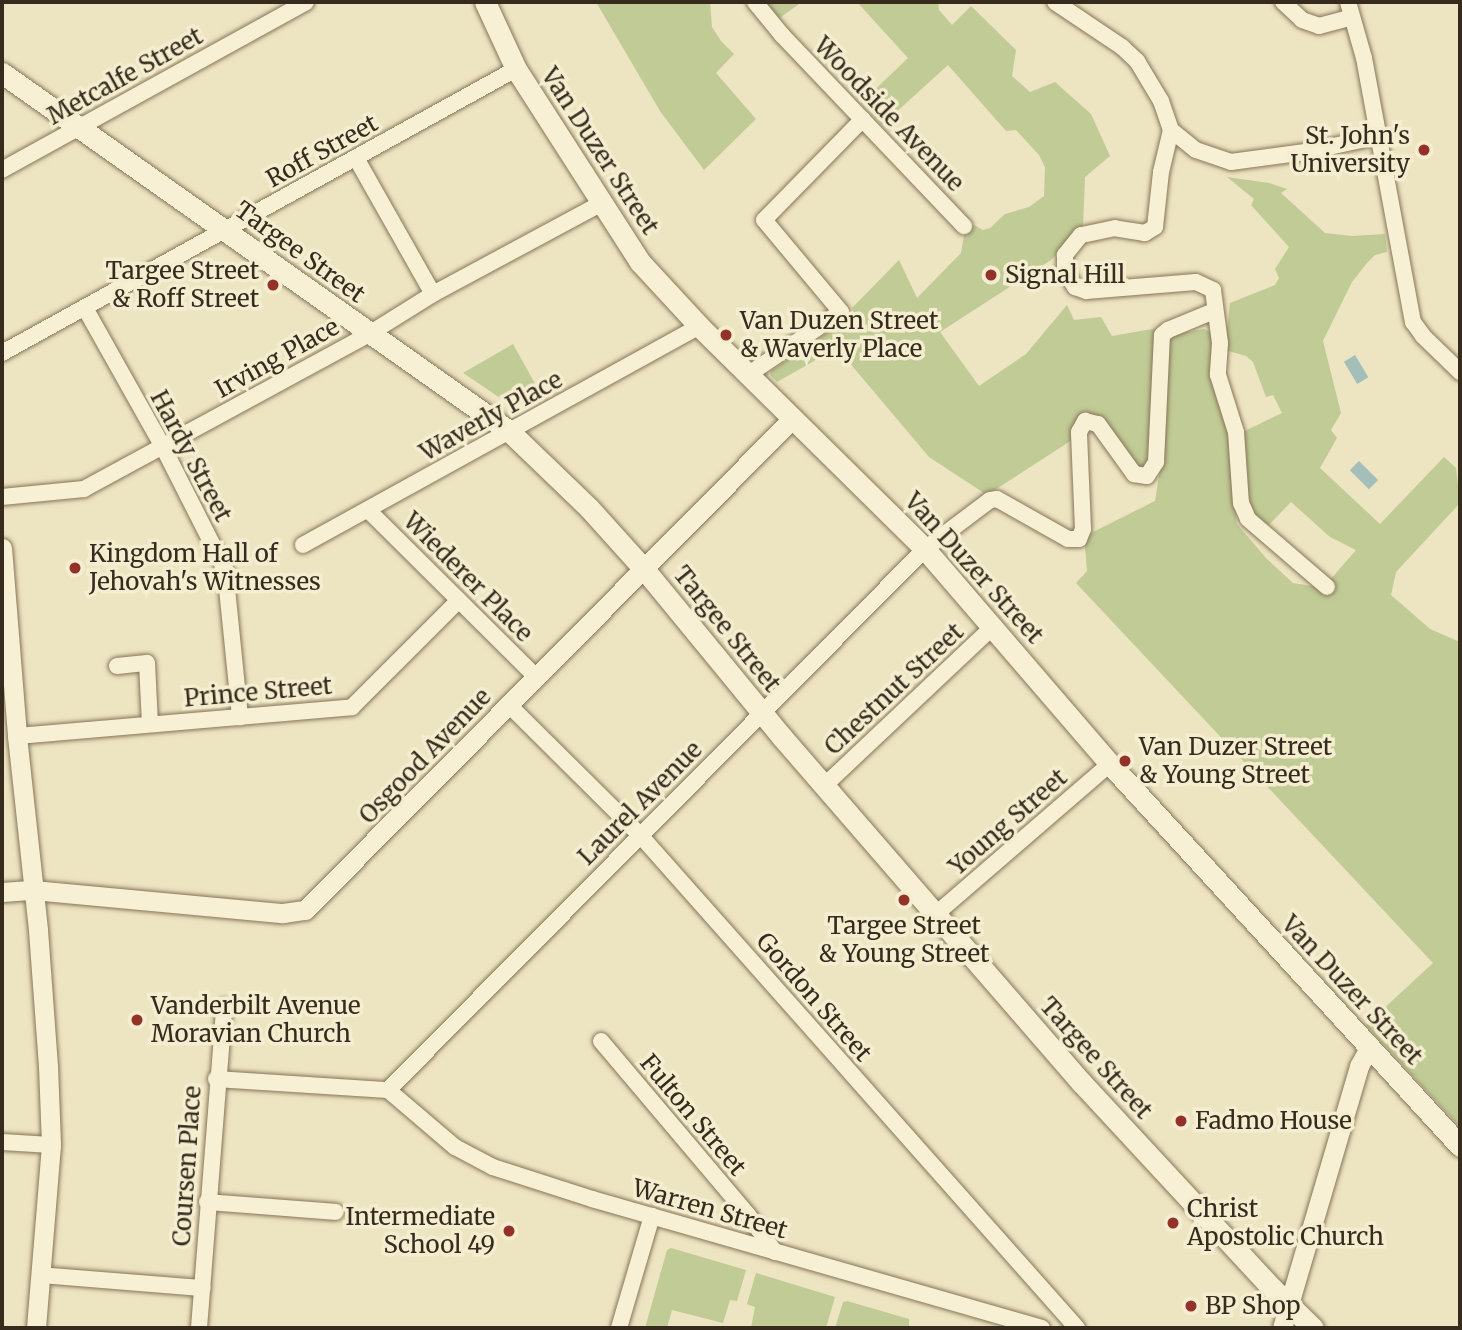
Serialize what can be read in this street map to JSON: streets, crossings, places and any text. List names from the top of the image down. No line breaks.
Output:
{"streets":{"main road":["Van Duzer Street","Targee Street"],"street":["Metcalfe Street","Woodside Avenue","Roff Street","Irving Place","Waverly Place","Hardy Street","Wiederer Place","Chestnut Street","Prince Street","Osgood Avenue","Laurel Avenue","Young Street","Gordon Street","Fulton Street","Coursen Place","Warren Street"]},"crossings":[["Metcalfe Street","Targee Street"],["Roff Street","Van Duzer Street"],["Roff Street","Targee Street"],["Roff Street","Hardy Street"],["Van Duzer Street","Irving Place"],["Van Duzer Street","Waverly Place"],["Van Duzer Street","Chestnut Street"],["Van Duzer Street","Osgood Avenue"],["Van Duzer Street","Laurel Avenue"],["Van Duzer Street","Young Street"],["Targee Street","Irving Place"],["Targee Street","Waverly Place"],["Targee Street","Chestnut Street"],["Targee Street","Osgood Avenue"],["Targee Street","Laurel Avenue"],["Targee Street","Young Street"],["Irving Place","Hardy Street"],["Waverly Place","Wiederer Place"],["Hardy Street","Prince Street"],["Wiederer Place","Prince Street"],["Wiederer Place","Osgood Avenue"],["Osgood Avenue","Gordon Street"],["Laurel Avenue","Gordon Street"],["Laurel Avenue","Warren Street"],["Fulton Street","Warren Street"]],"places":["St. John's University","Signal Hill","Targee Street & Roff Street","Van Duzen Street & Waverly Place","Kingdom Hall of Jehovah's Witnesses","Van Duzer Street & Young Street","Targee Street & Young Street","Vanderbilt Avenue Moravian Church","Fadmo House","Christ Apostolic Church","Intermediate School 49","BP Shop"]}
